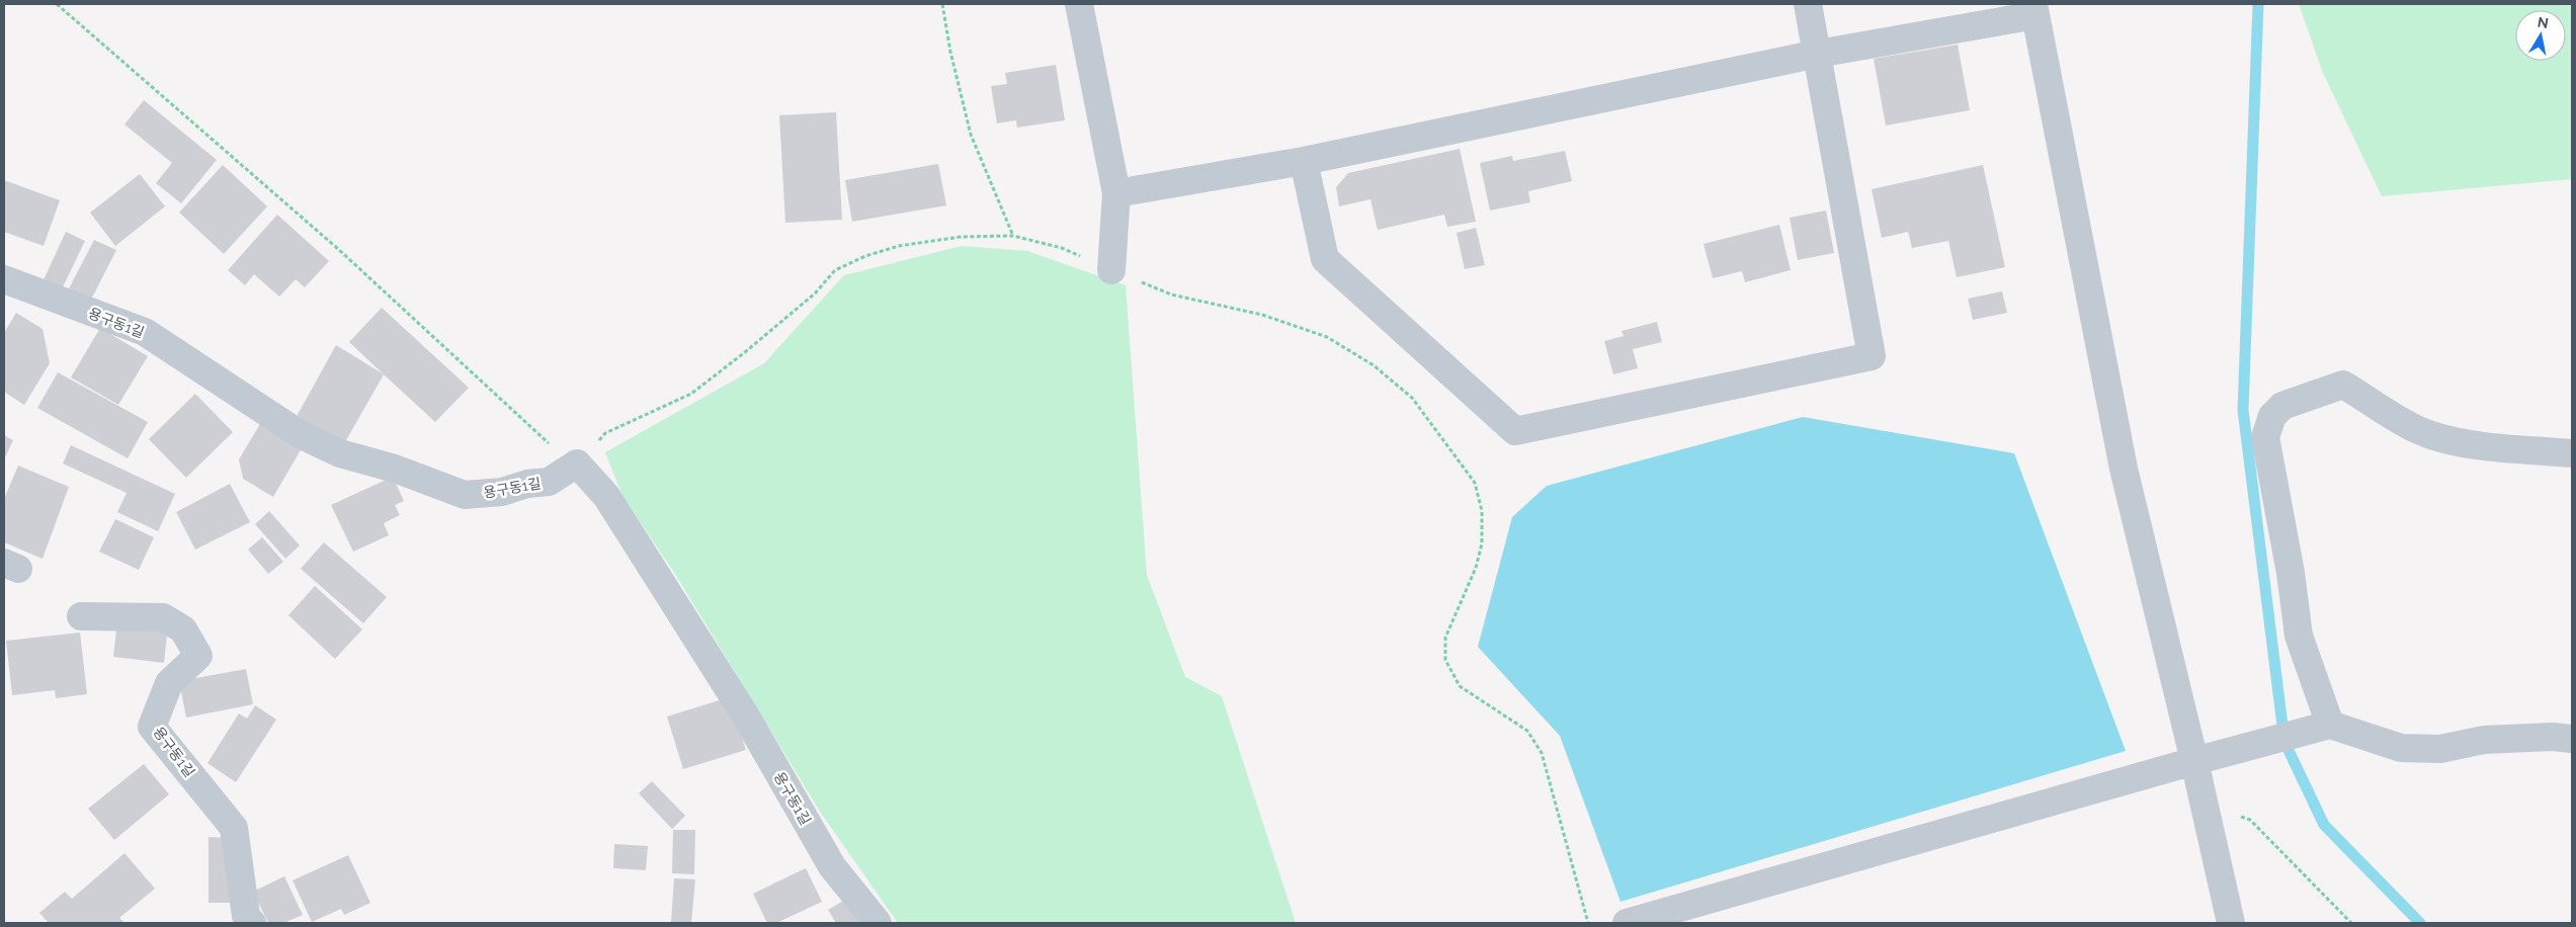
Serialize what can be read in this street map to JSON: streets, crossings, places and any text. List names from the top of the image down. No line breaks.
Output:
{"streets":{"street":["용구동1길"]},"north":"top"}
